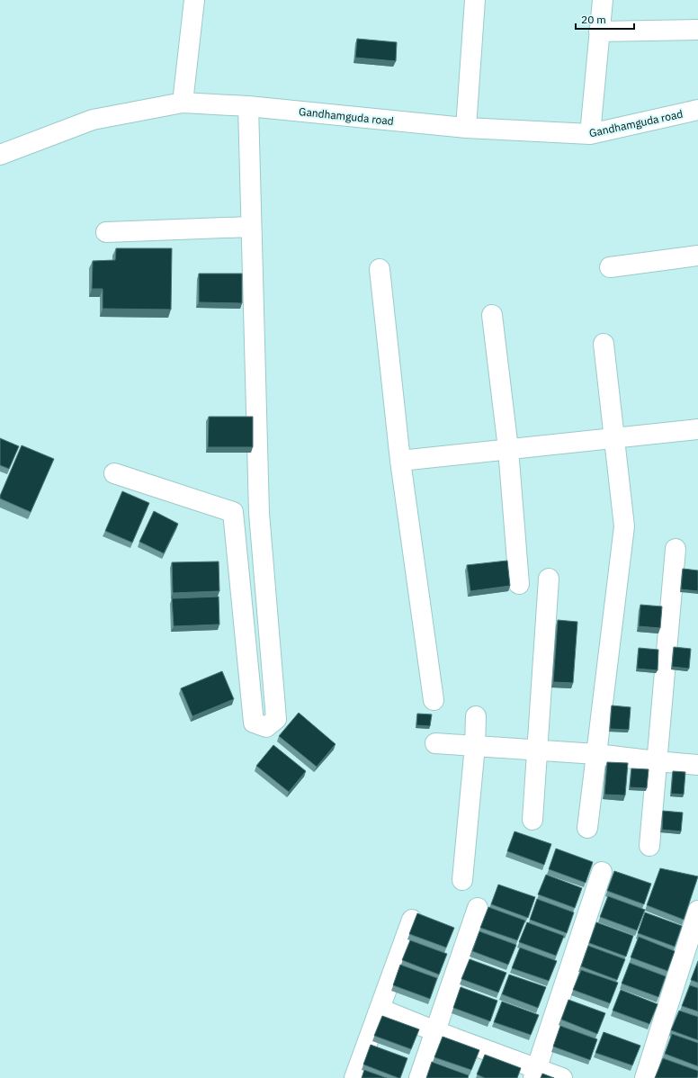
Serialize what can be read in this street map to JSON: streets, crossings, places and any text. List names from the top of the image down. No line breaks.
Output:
{"streets":{"street":["Gandhamguda road"]},"scale_bar":"20 m"}
